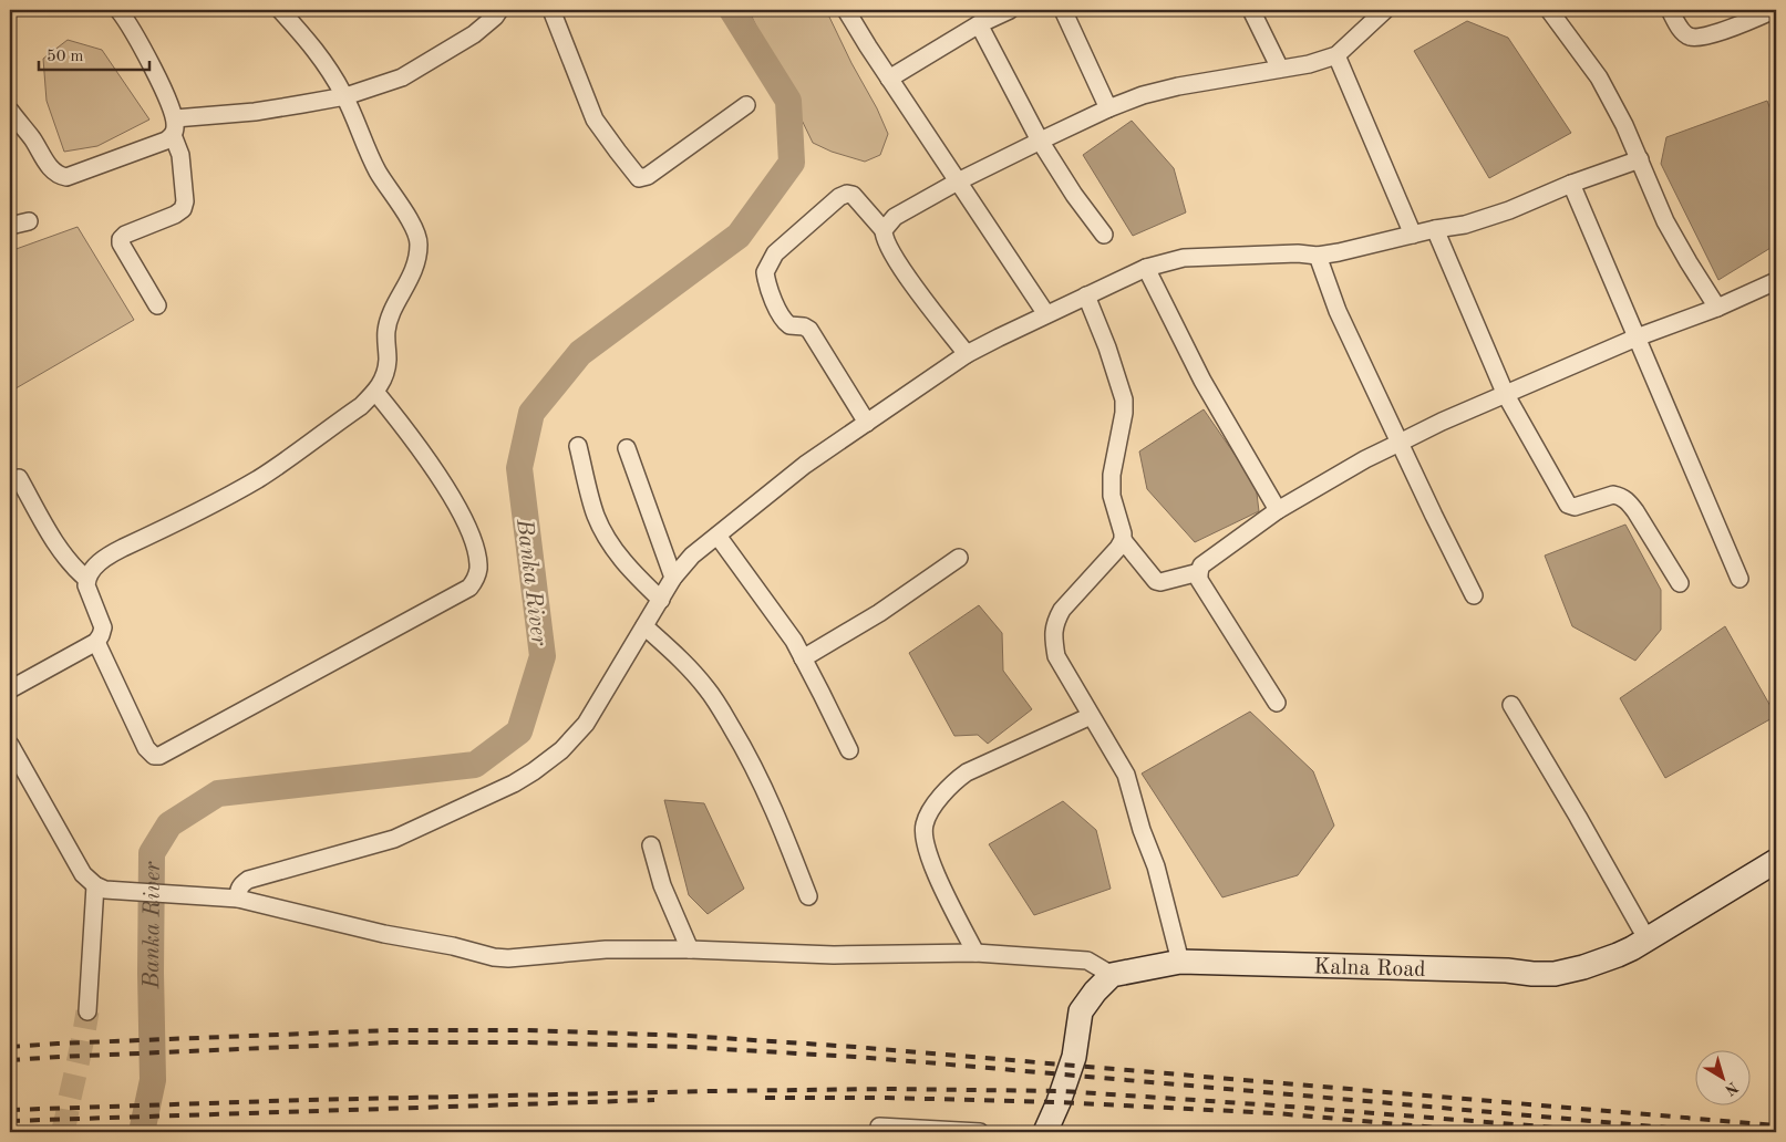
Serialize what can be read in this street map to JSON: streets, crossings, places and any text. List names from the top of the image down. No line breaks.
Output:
{"streets":{"street":["Kalna Road"]},"water":["Banka River"],"scale_bar":"50 m","north":"bottom right"}
